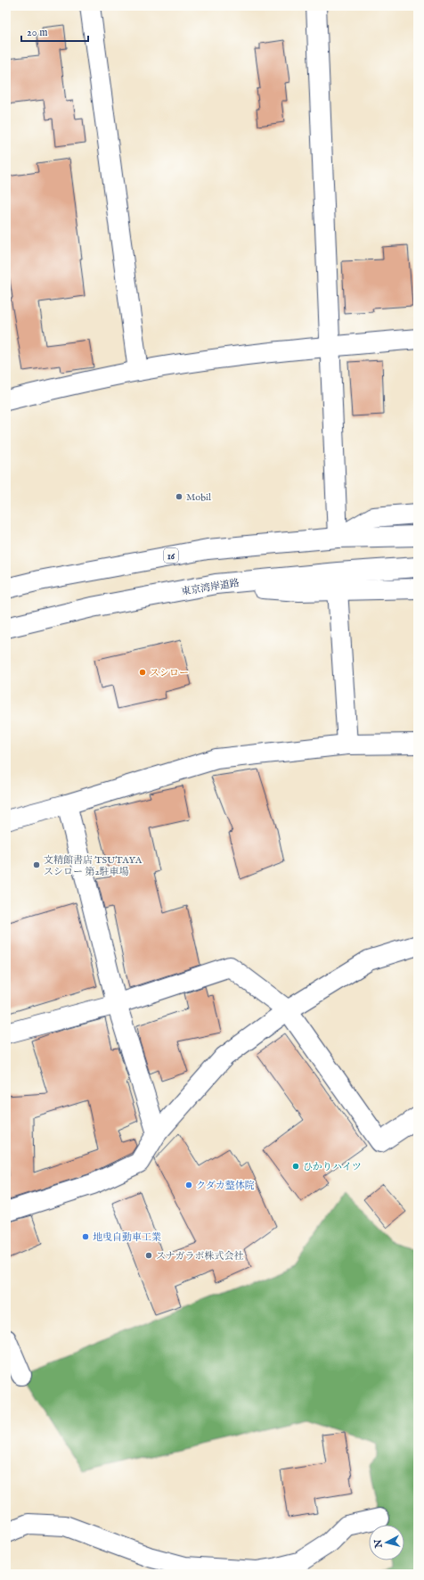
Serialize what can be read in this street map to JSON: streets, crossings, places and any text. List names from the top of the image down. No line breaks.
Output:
{"streets":{"main road":["16","東京湾岸道路"]},"places":["Mobil","スシロー","文精館書店 TSUTAYA スシロー 第2駐車場","ひかりハイツ","クダカ整体院","地曵自動車工業","スナガラボ株式会社"],"scale_bar":"20 m","north":"left"}
